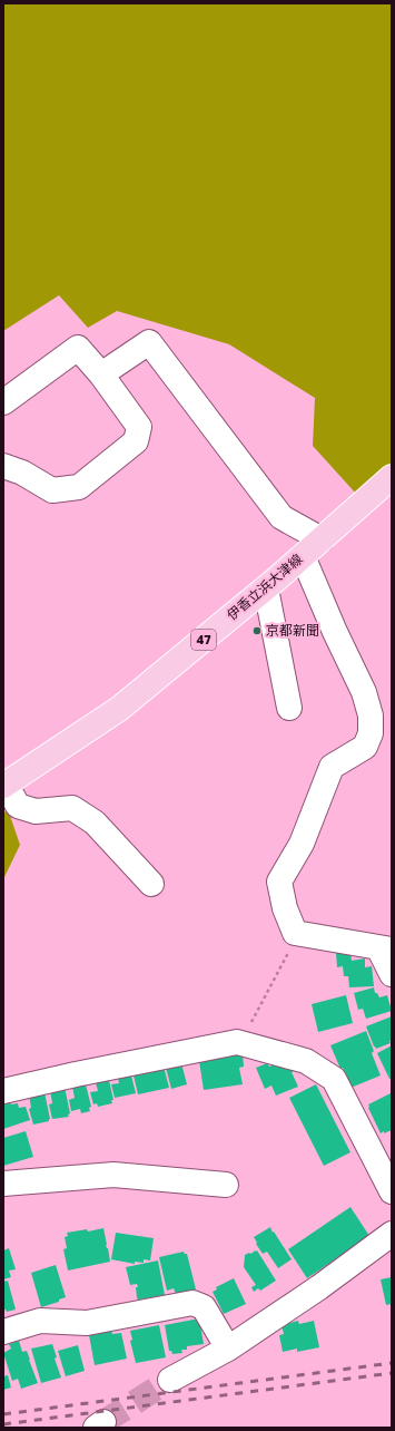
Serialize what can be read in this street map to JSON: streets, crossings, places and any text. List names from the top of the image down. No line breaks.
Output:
{"streets":{"main road":["伊香立浜大津線","47"]},"places":["京都新聞"]}
